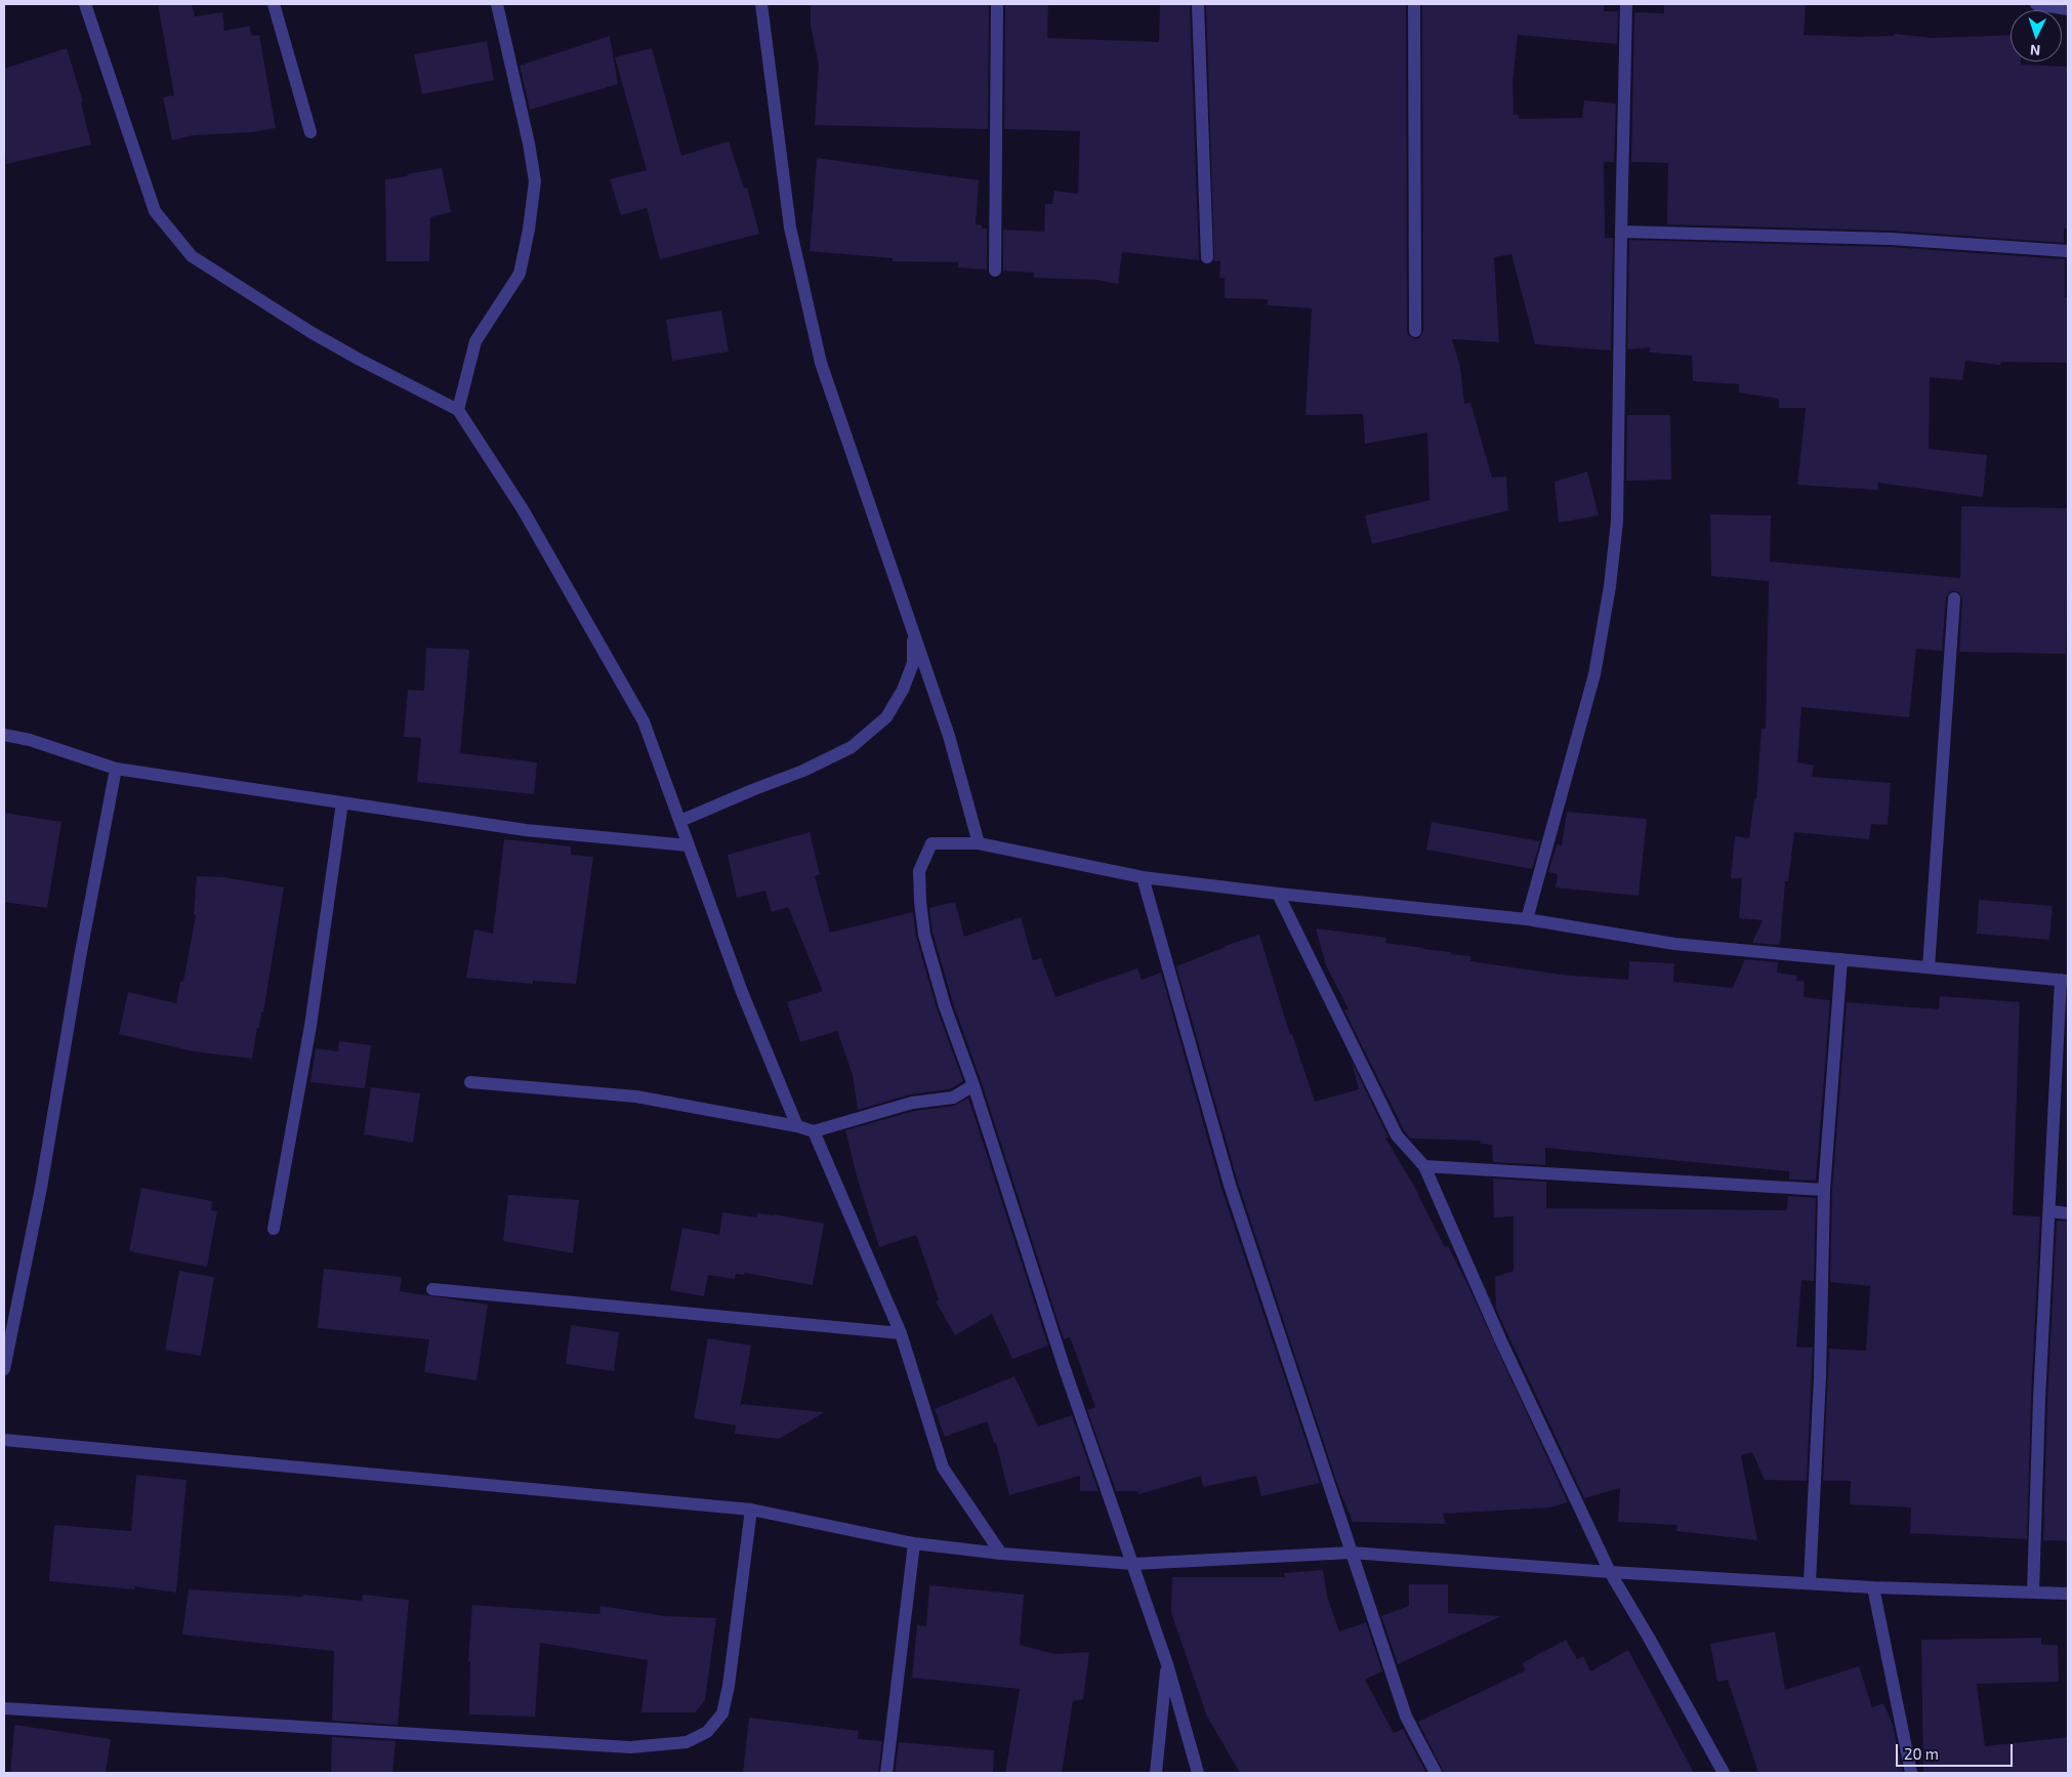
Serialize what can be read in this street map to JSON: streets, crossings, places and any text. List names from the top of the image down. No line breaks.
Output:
{"scale_bar":"20 m","north":"bottom"}
